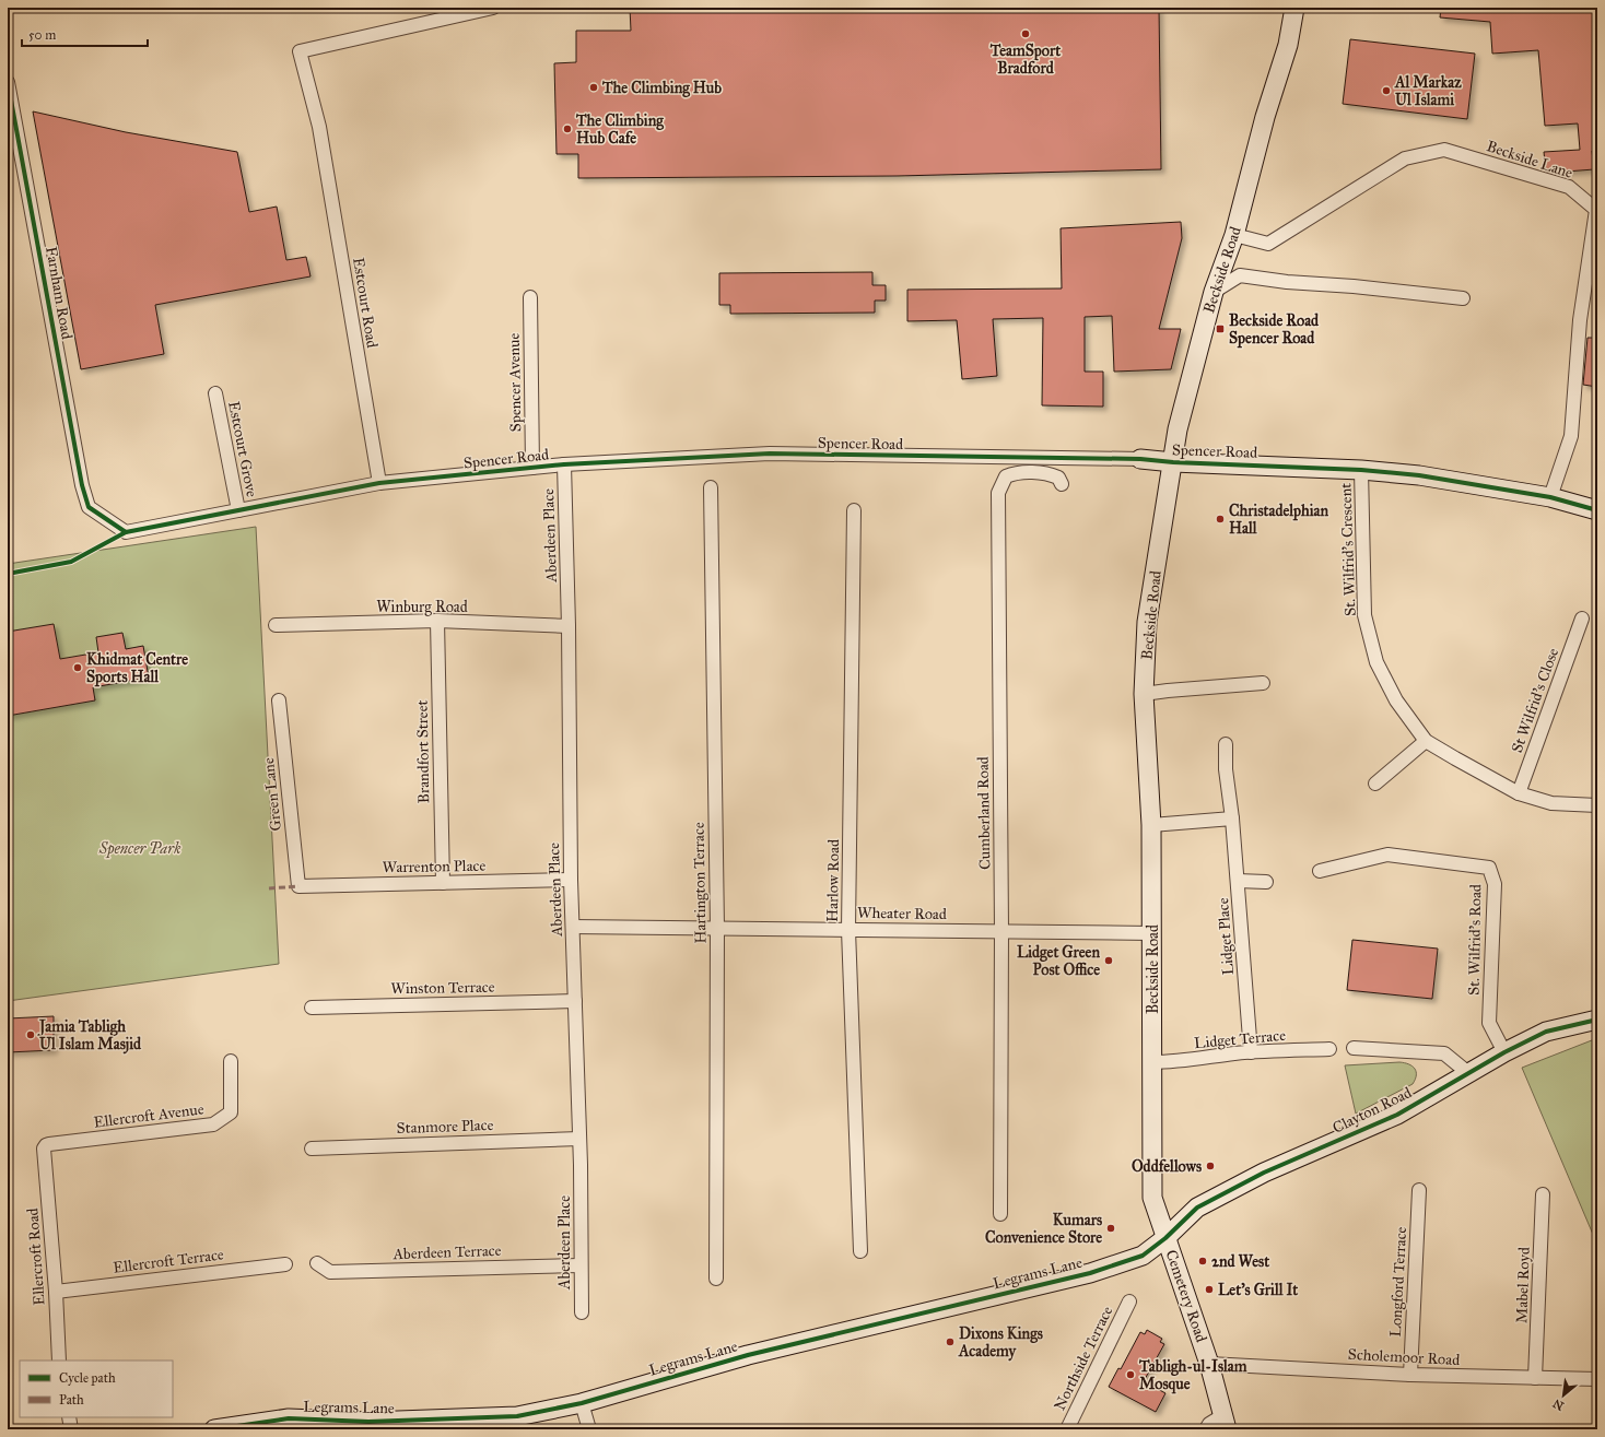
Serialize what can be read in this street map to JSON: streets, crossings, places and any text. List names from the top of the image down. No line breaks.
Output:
{"streets":{"street":["Beckside Lane","Beckside Road","Farnham Road","Estcourt Road","Spencer Avenue","Spencer Road","Estcourt Grove","Aberdeen Place","St. Wilfrid's Crescent","Winburg Road","St Wilfrid's Close","Brandfort Street","Green Lane","Cumberland Road","Warrenton Place","Harlow Road","Hartington Terrace","Wheater Road","Lidget Place","St. Wilfrid's Road","Winston Terrace","Lidget Terrace","Clayton Road","Ellercroft Avenue","Stanmore Place","Aberdeen Terrace","Ellercroft Road","Ellercroft Terrace","Legrams Lane","Longford Terrace","Mabel Royd","Cemetery Road","Scholemoor Road","Northside Terrace"]},"crossings":[["Beckside Lane","Beckside Road"],["Beckside Lane","Spencer Road"],["Beckside Road","Spencer Road"],["Beckside Road","Wheater Road"],["Beckside Road","Lidget Terrace"],["Beckside Road","Clayton Road"],["Beckside Road","Legrams Lane"],["Beckside Road","Cemetery Road"],["Farnham Road","Spencer Road"],["Estcourt Road","Spencer Road"],["Spencer Avenue","Spencer Road"],["Spencer Road","Estcourt Grove"],["Spencer Road","Aberdeen Place"],["Spencer Road","St. Wilfrid's Crescent"],["Aberdeen Place","Winburg Road"],["Aberdeen Place","Warrenton Place"],["Aberdeen Place","Wheater Road"],["Aberdeen Place","Winston Terrace"],["Aberdeen Place","Stanmore Place"],["Aberdeen Place","Aberdeen Terrace"],["St. Wilfrid's Crescent","St Wilfrid's Close"],["Winburg Road","Brandfort Street"],["Brandfort Street","Warrenton Place"],["Green Lane","Warrenton Place"],["Cumberland Road","Wheater Road"],["Harlow Road","Wheater Road"],["Hartington Terrace","Wheater Road"],["Lidget Place","Lidget Terrace"],["St. Wilfrid's Road","Clayton Road"],["Clayton Road","Legrams Lane"],["Clayton Road","Cemetery Road"],["Ellercroft Avenue","Ellercroft Road"],["Ellercroft Road","Ellercroft Terrace"],["Legrams Lane","Cemetery Road"],["Longford Terrace","Scholemoor Road"],["Mabel Royd","Scholemoor Road"],["Cemetery Road","Scholemoor Road"]],"parks":["Spencer Park"],"places":{"other":["TeamSport Bradford","The Climbing Hub","Al Markaz Ul Islami","The Climbing Hub Cafe","Christadelphian Hall","Khidmat Centre Sports Hall","Lidget Green Post Office","Jamia Tabligh Ul Islam Masjid","Oddfellows","Kumars Convenience Store","2nd West","Let's Grill It","Dixons Kings Academy","Tabligh-ul-Islam Mosque"],"transit":["Beckside Road Spencer Road"]},"legend":["Cycle path","Path"],"scale_bar":"50 m","north":"bottom left"}
